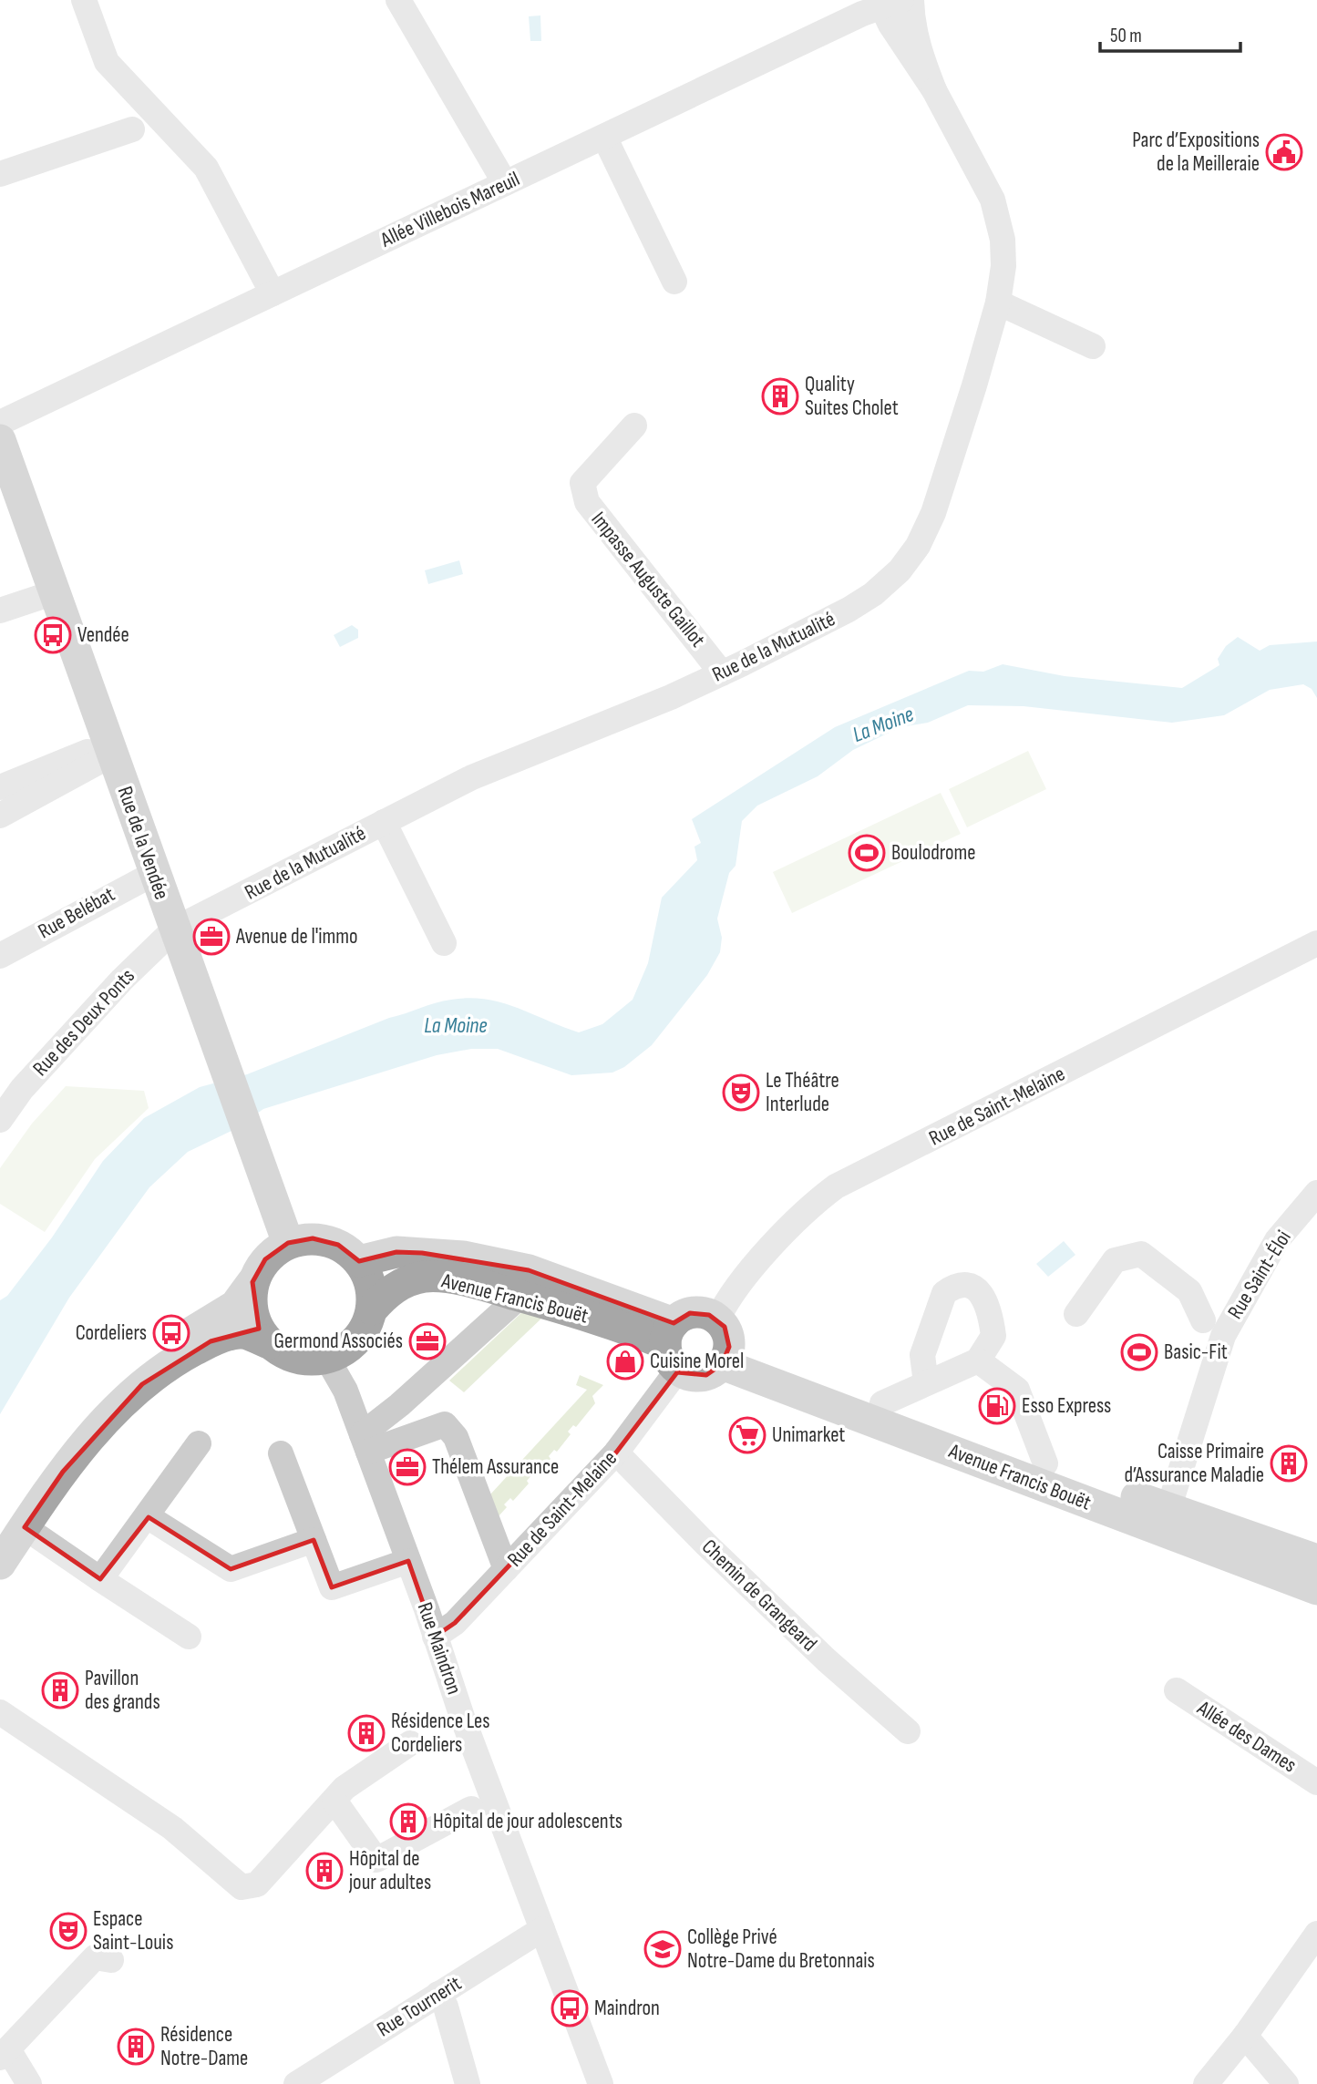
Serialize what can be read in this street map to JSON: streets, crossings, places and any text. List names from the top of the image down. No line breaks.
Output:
{"streets":{"main road":["Rue de la Vendée","Avenue Francis Bouët"],"street":["Allée Villebois Mareuil","Impasse Auguste Gaillot","Rue de la Mutualité","Rue Belébat","Rue des Deux Ponts","Rue de Saint-Melaine","Rue Saint-Éloi","Chemin de Grangeard","Rue Maindron","Allée des Dames","Rue Tournerit"]},"crossings":[["Allée Villebois Mareuil","Rue de la Mutualité"],["Impasse Auguste Gaillot","Rue de la Mutualité"],["Rue de la Mutualité","Rue de la Vendée"],["Rue de la Mutualité","Rue des Deux Ponts"],["Rue de la Vendée","Rue Belébat"],["Rue de la Vendée","Rue des Deux Ponts"],["Rue de la Vendée","Avenue Francis Bouët"],["Rue de la Vendée","Rue Maindron"],["Rue de Saint-Melaine","Avenue Francis Bouët"],["Rue de Saint-Melaine","Chemin de Grangeard"],["Rue de Saint-Melaine","Rue Maindron"],["Rue Saint-Éloi","Avenue Francis Bouët"],["Avenue Francis Bouët","Rue Maindron"],["Rue Maindron","Rue Tournerit"]],"water":["La Moine"],"places":{"public building":["Parc d’Expositions de la Meilleraie"],"building":["Quality Suites Cholet","Caisse Primaire d’Assurance Maladie","Pavillon des grands","Résidence Les Cordeliers","Hôpital de jour adolescents","Hôpital de jour adultes","Résidence Notre-Dame"],"bus stop":["Vendée","Cordeliers","Maindron"],"sports":["Boulodrome","Basic-Fit"],"office":["Avenue de l'immo","Germond Associés","Thélem Assurance"],"theatre":["Le Théâtre Interlude","Espace Saint-Louis"],"shop":["Cuisine Morel"],"fuel station":["Esso Express"],"supermarket":["Unimarket"],"school or university":["Collège Privé Notre-Dame du Bretonnais"]},"scale_bar":"50 m"}
